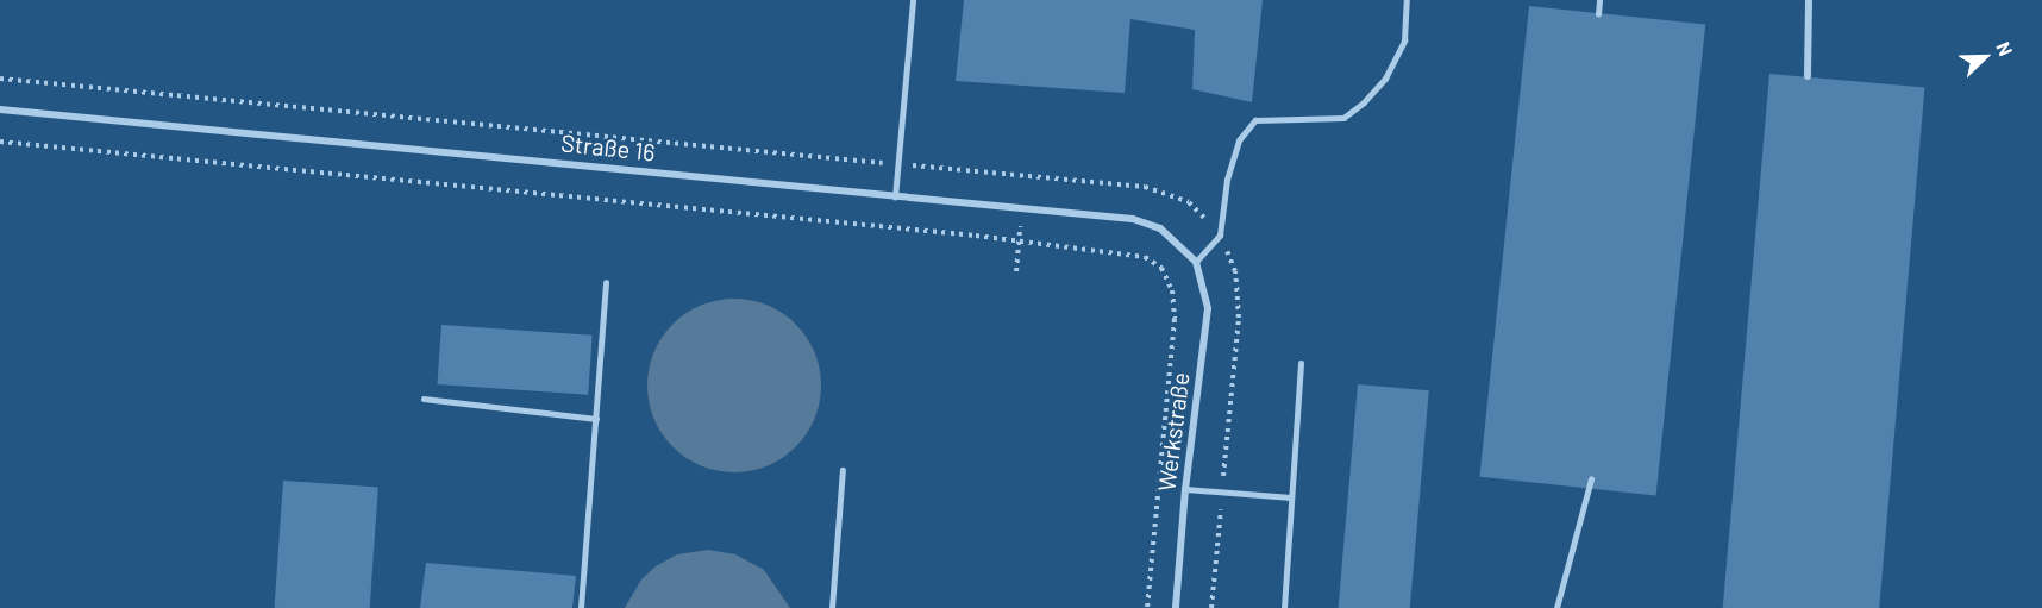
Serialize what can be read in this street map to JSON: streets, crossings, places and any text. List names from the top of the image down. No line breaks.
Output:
{"streets":{"street":["Straße 16","Werkstraße"]},"crossings":[["Straße 16","Werkstraße"]],"north":"top right"}
